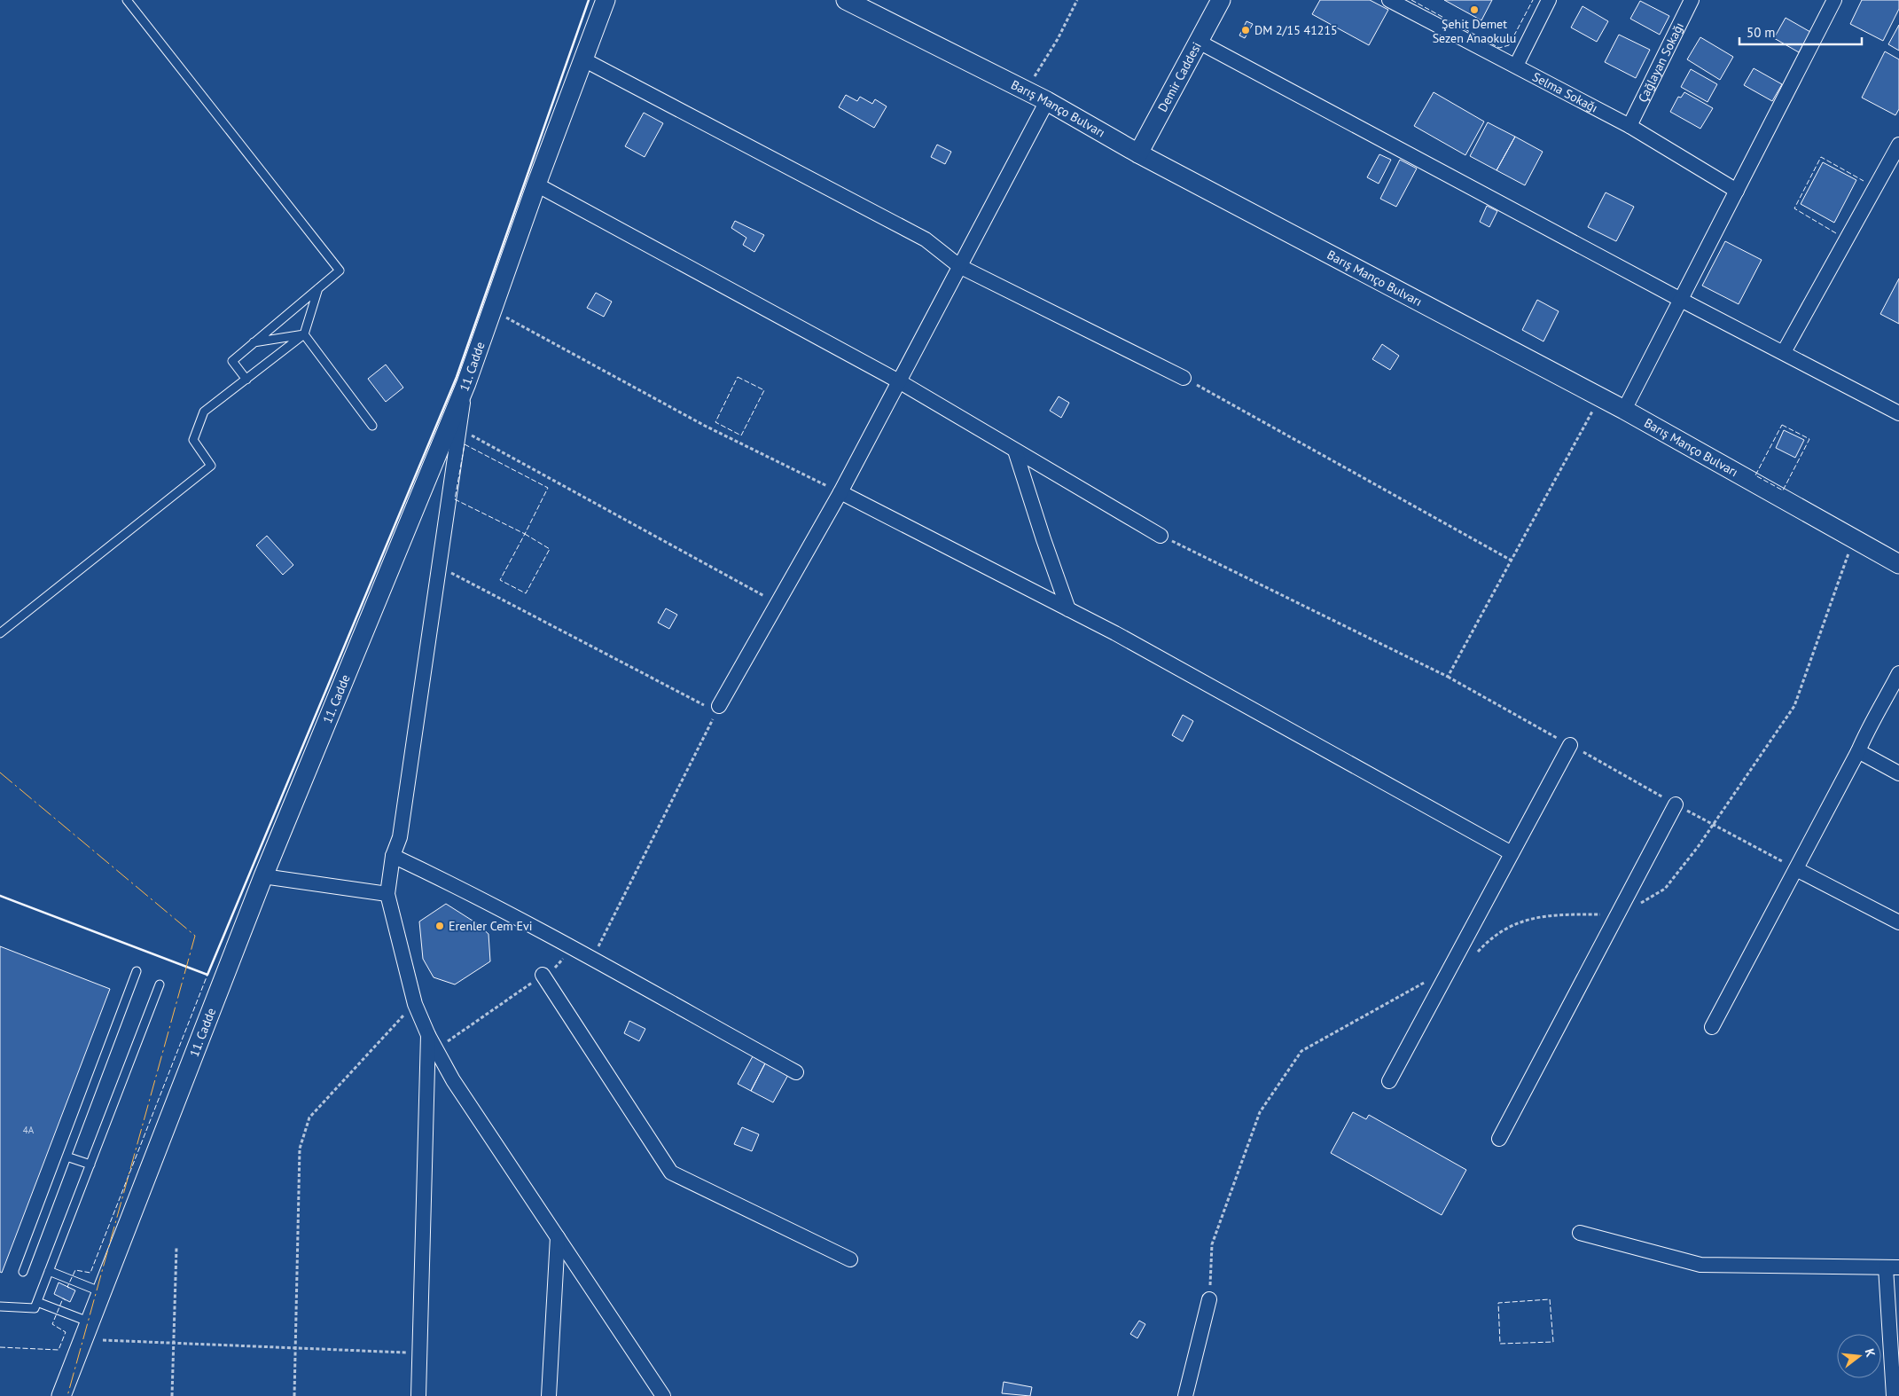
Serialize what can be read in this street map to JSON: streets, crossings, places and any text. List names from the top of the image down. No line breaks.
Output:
{"streets":{"street":["Çağlayan Sokağı","Demir Caddesi","Selma Sokağı","Barış Manço Bulvarı","11. Cadde"]},"crossings":[["Çağlayan Sokağı","Selma Sokağı"],["Demir Caddesi","Barış Manço Bulvarı"]],"places":["Şehit Demet Sezen Anaokulu","DM 2/15 41215","Erenler Cem Evi"],"house_numbers":["4A"],"scale_bar":"50 m","north":"right"}
